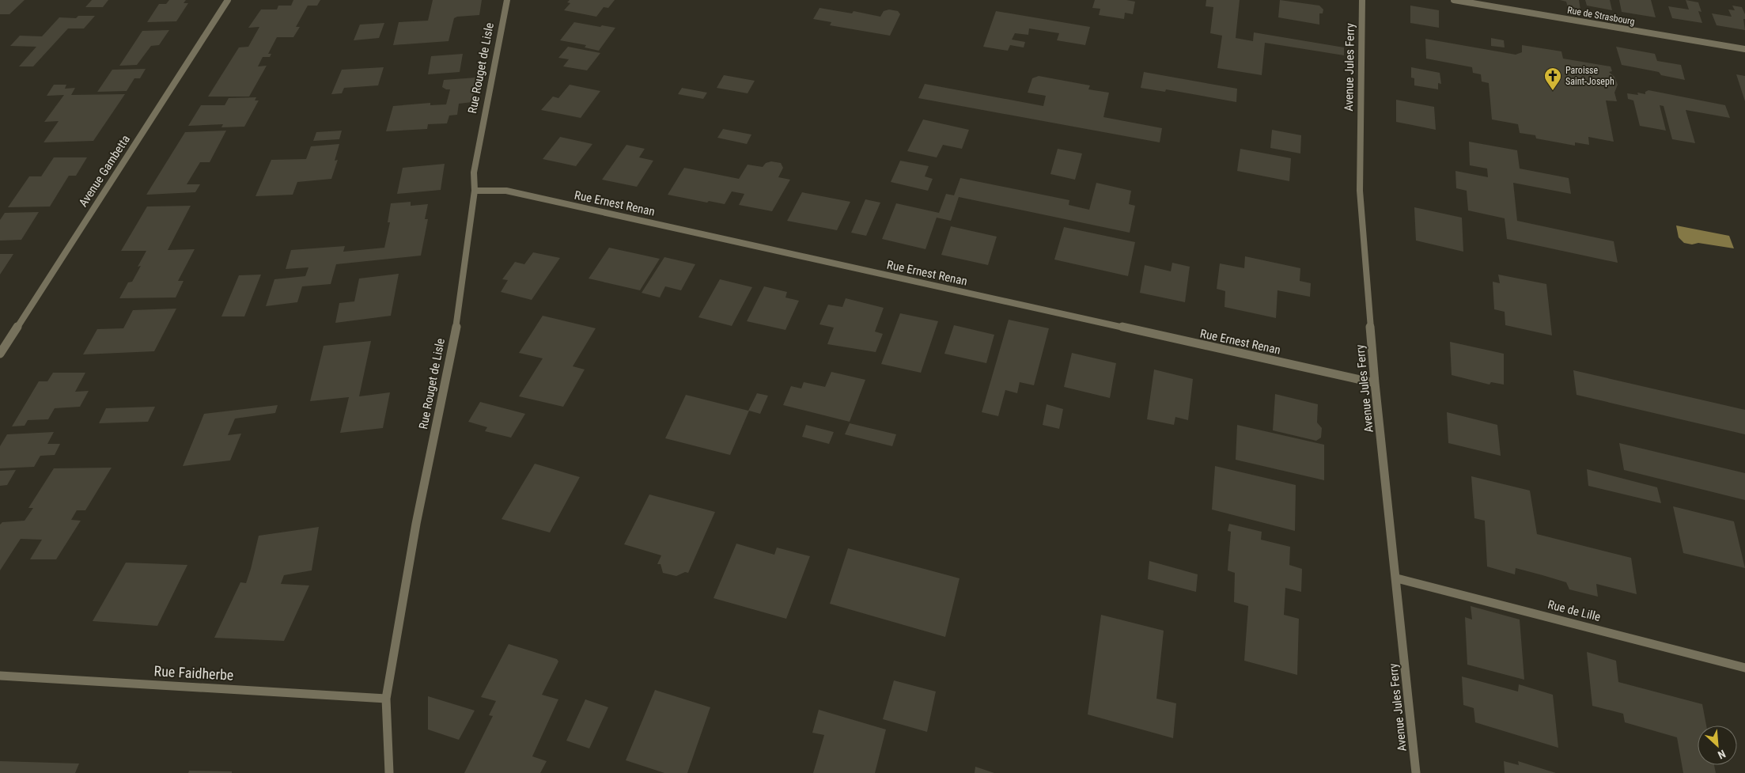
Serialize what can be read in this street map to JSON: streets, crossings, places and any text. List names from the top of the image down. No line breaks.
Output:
{"streets":{"street":["Rue de Strasbourg","Avenue Jules Ferry","Rue Rouget de Lisle","Avenue Gambetta","Rue Ernest Renan","Rue de Lille","Rue Faidherbe"]},"crossings":[["Avenue Jules Ferry","Rue Ernest Renan"],["Avenue Jules Ferry","Rue de Lille"],["Rue Rouget de Lisle","Rue Ernest Renan"],["Rue Rouget de Lisle","Rue Faidherbe"]],"places":{"church":["Paroisse Saint-Joseph"]},"north":"bottom right"}
